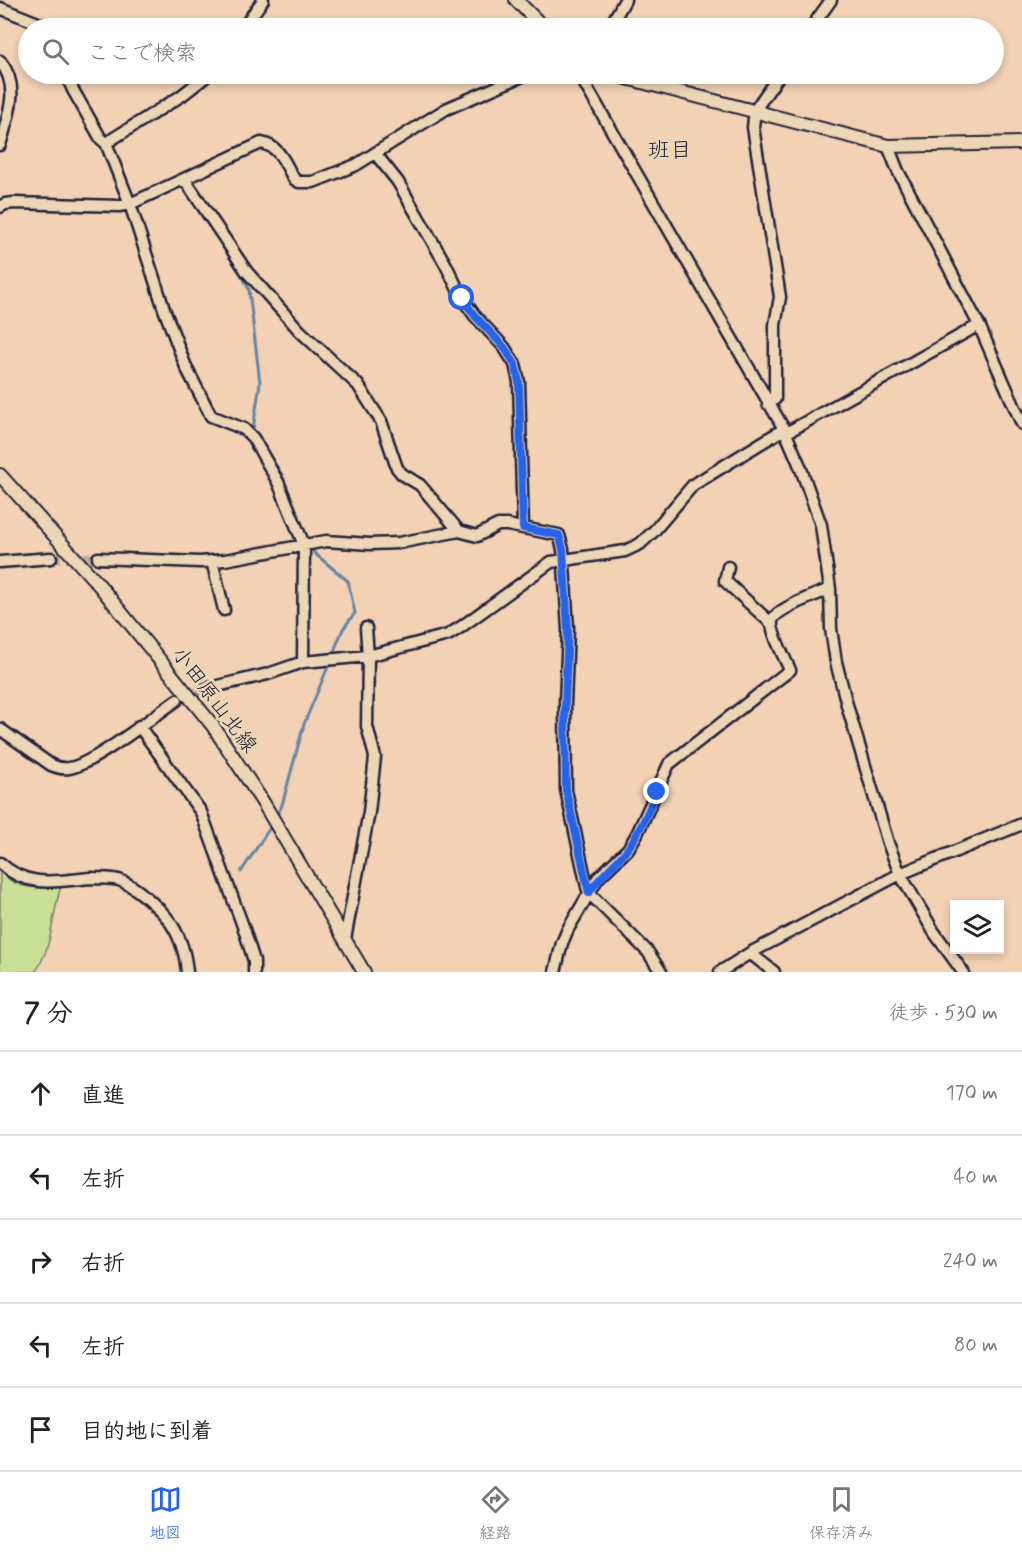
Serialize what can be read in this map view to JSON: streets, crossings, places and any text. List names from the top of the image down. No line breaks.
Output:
{"streets":{"main road":["小田原山北線"]},"districts":["班目"],"page":{"search":"ここで検索","heading":["7 分","徒歩 · 530 m"],"list":[["直進","170 m"],["左折","40 m"],["右折","240 m"],["左折","80 m"],"目的地に到着"],"nav":["地図","経路","保存済み"]}}
